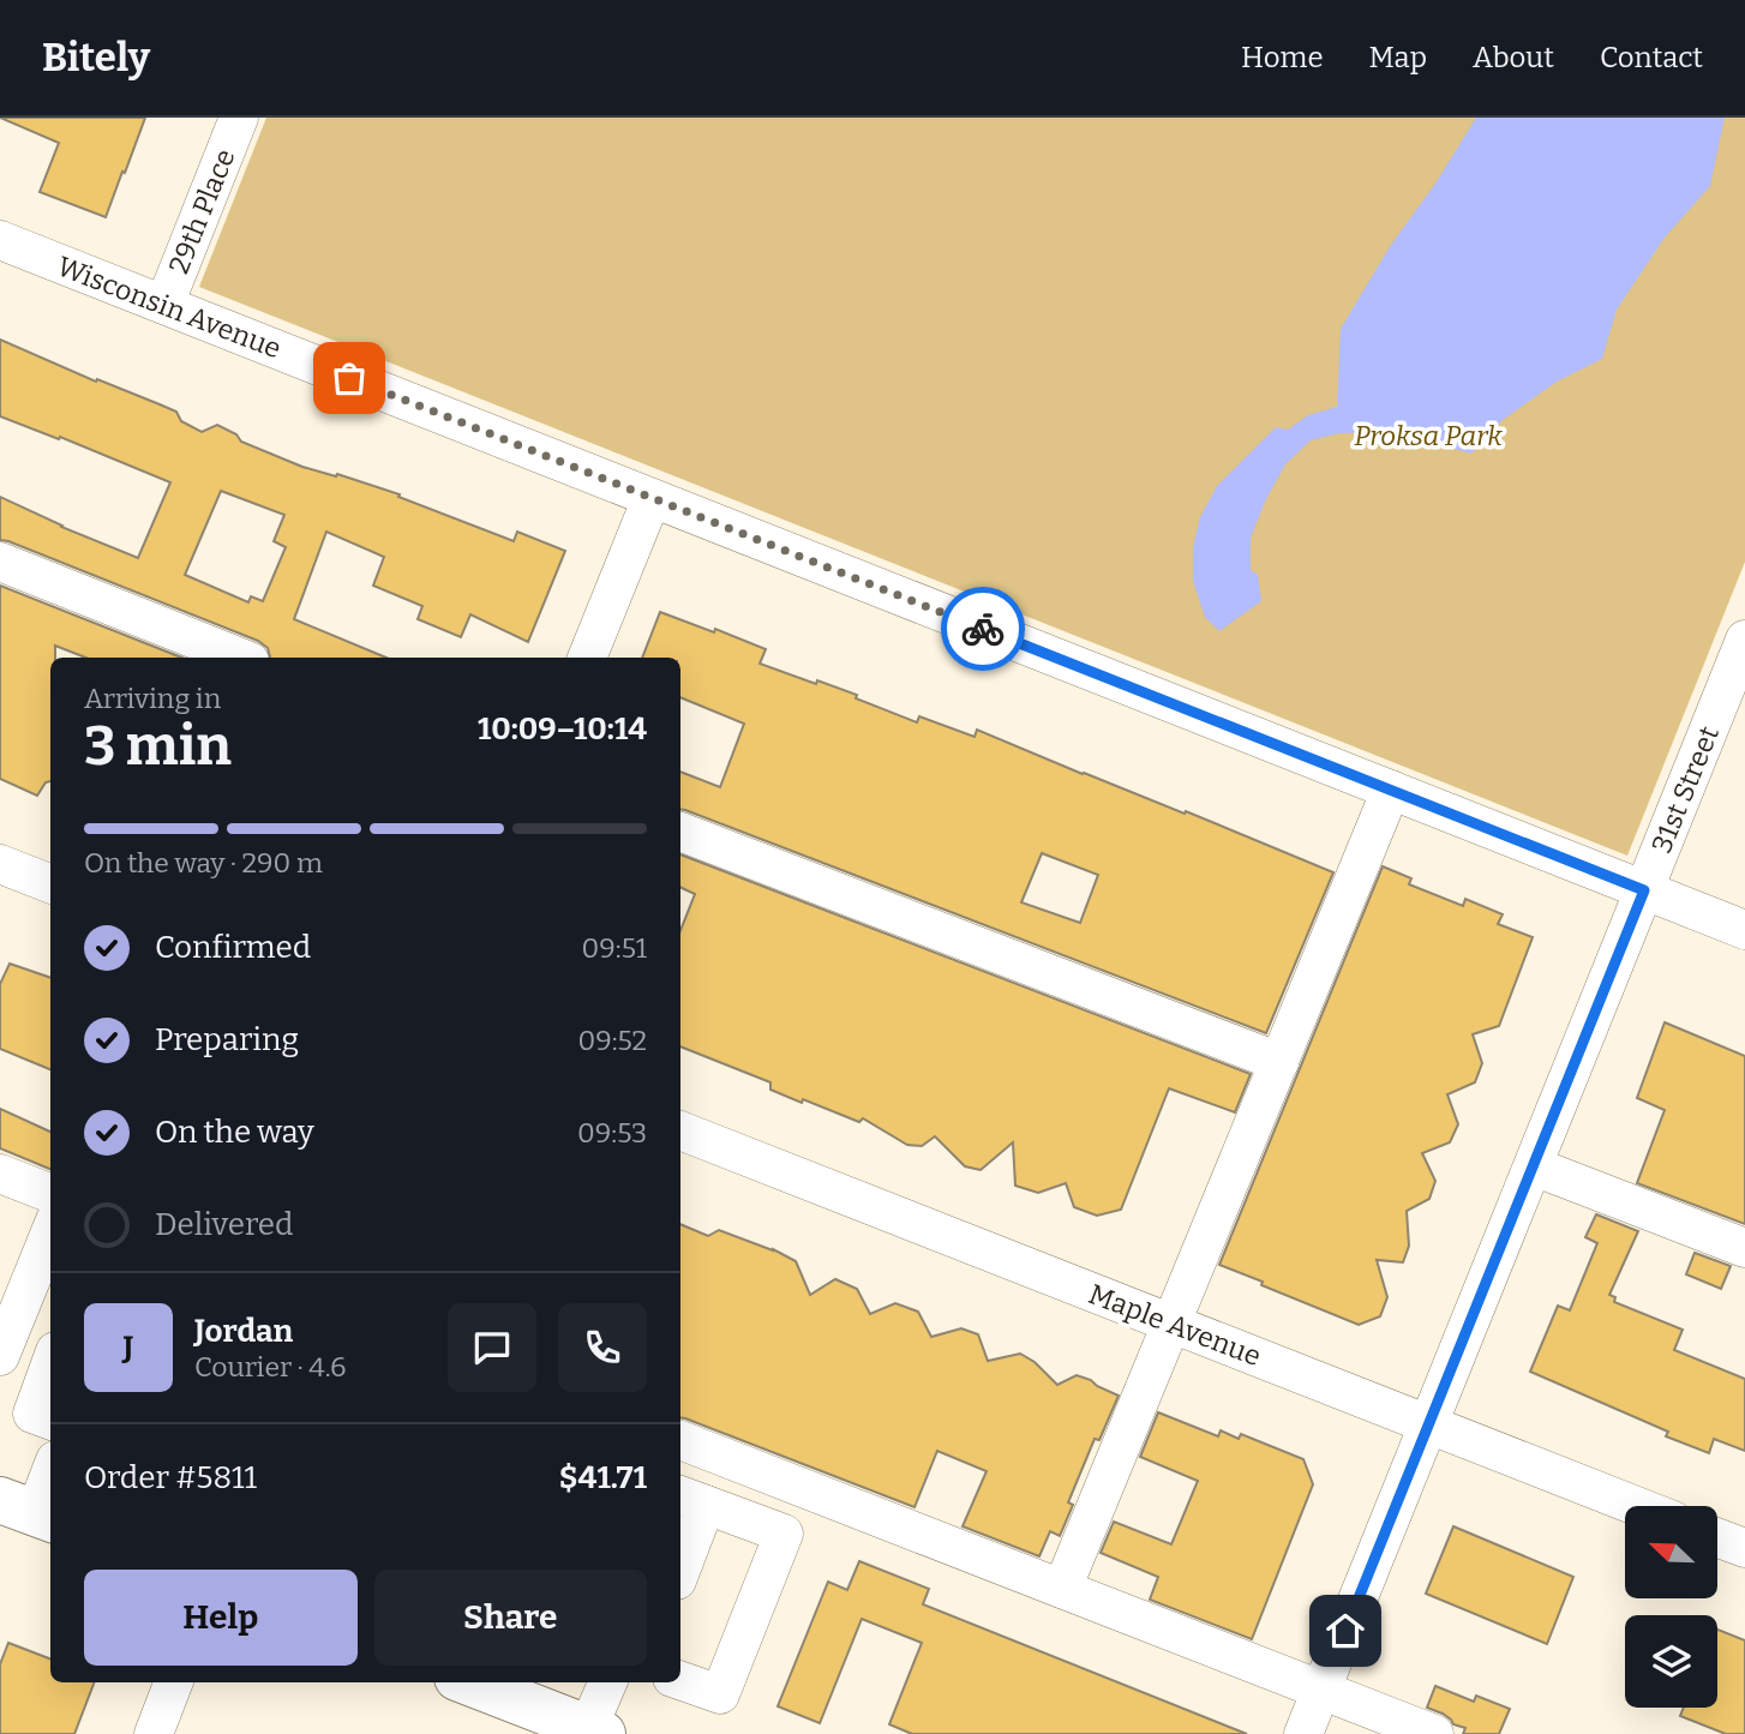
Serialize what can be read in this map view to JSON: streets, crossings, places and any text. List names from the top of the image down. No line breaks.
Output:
{"streets":{"street":["29th Place","Wisconsin Avenue","31st Street","Maple Avenue"]},"crossings":[["29th Place","Wisconsin Avenue"],["Wisconsin Avenue","31st Street"],["31st Street","Maple Avenue"]],"parks":["Proksa Park"],"north":"top left","page":{"header":"Bitely","nav":["Home","Map","About","Contact"],"heading":["3 min","Arriving in","10:09–10:14"],"panel":["Jordan","Courier · 4.6","Order #5811","$41.71"],"bar":"On the way · 290 m","list":[["Confirmed","09:51"],["Preparing","09:52"],["On the way","09:53"],"Delivered"],"round":"J","buttons":["Help","Share"]}}
